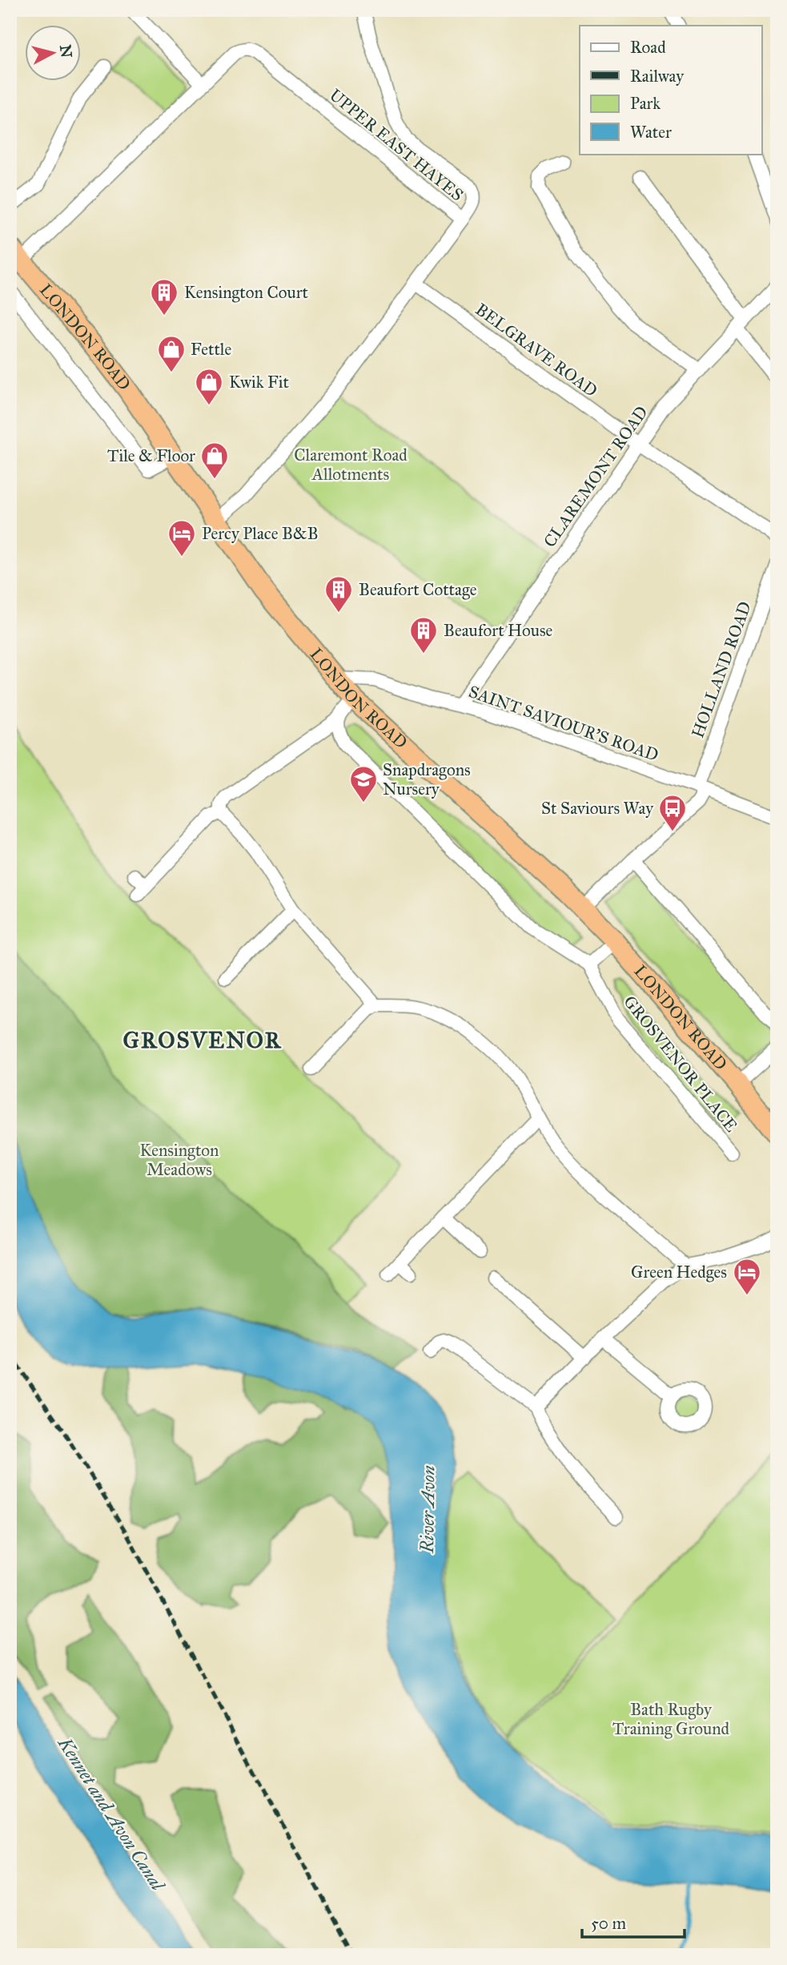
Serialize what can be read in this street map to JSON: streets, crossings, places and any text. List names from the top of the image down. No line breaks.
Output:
{"streets":{"highway":["LONDON ROAD"],"street":["UPPER EAST HAYES","BELGRAVE ROAD","CLAREMONT ROAD","HOLLAND ROAD","SAINT SAVIOUR'S ROAD","GROSVENOR PLACE"]},"crossings":[["UPPER EAST HAYES","LONDON ROAD"],["UPPER EAST HAYES","BELGRAVE ROAD"],["LONDON ROAD","HOLLAND ROAD"],["LONDON ROAD","SAINT SAVIOUR'S ROAD"],["BELGRAVE ROAD","CLAREMONT ROAD"],["CLAREMONT ROAD","SAINT SAVIOUR'S ROAD"],["HOLLAND ROAD","SAINT SAVIOUR'S ROAD"]],"districts":["GROSVENOR"],"water":["River Avon","Kennet and Avon Canal"],"parks":["Claremont Road Allotments","Kensington Meadows","Bath Rugby Training Ground"],"places":{"building":["Kensington Court","Beaufort Cottage","Beaufort House"],"shop":["Fettle","Kwik Fit","Tile & Floor"],"hotel":["Percy Place B&B","Green Hedges"],"school or university":["Snapdragons Nursery"],"bus stop":["St Saviours Way"]},"legend":["Road","Railway","Park","Water"],"scale_bar":"50 m","north":"right"}
